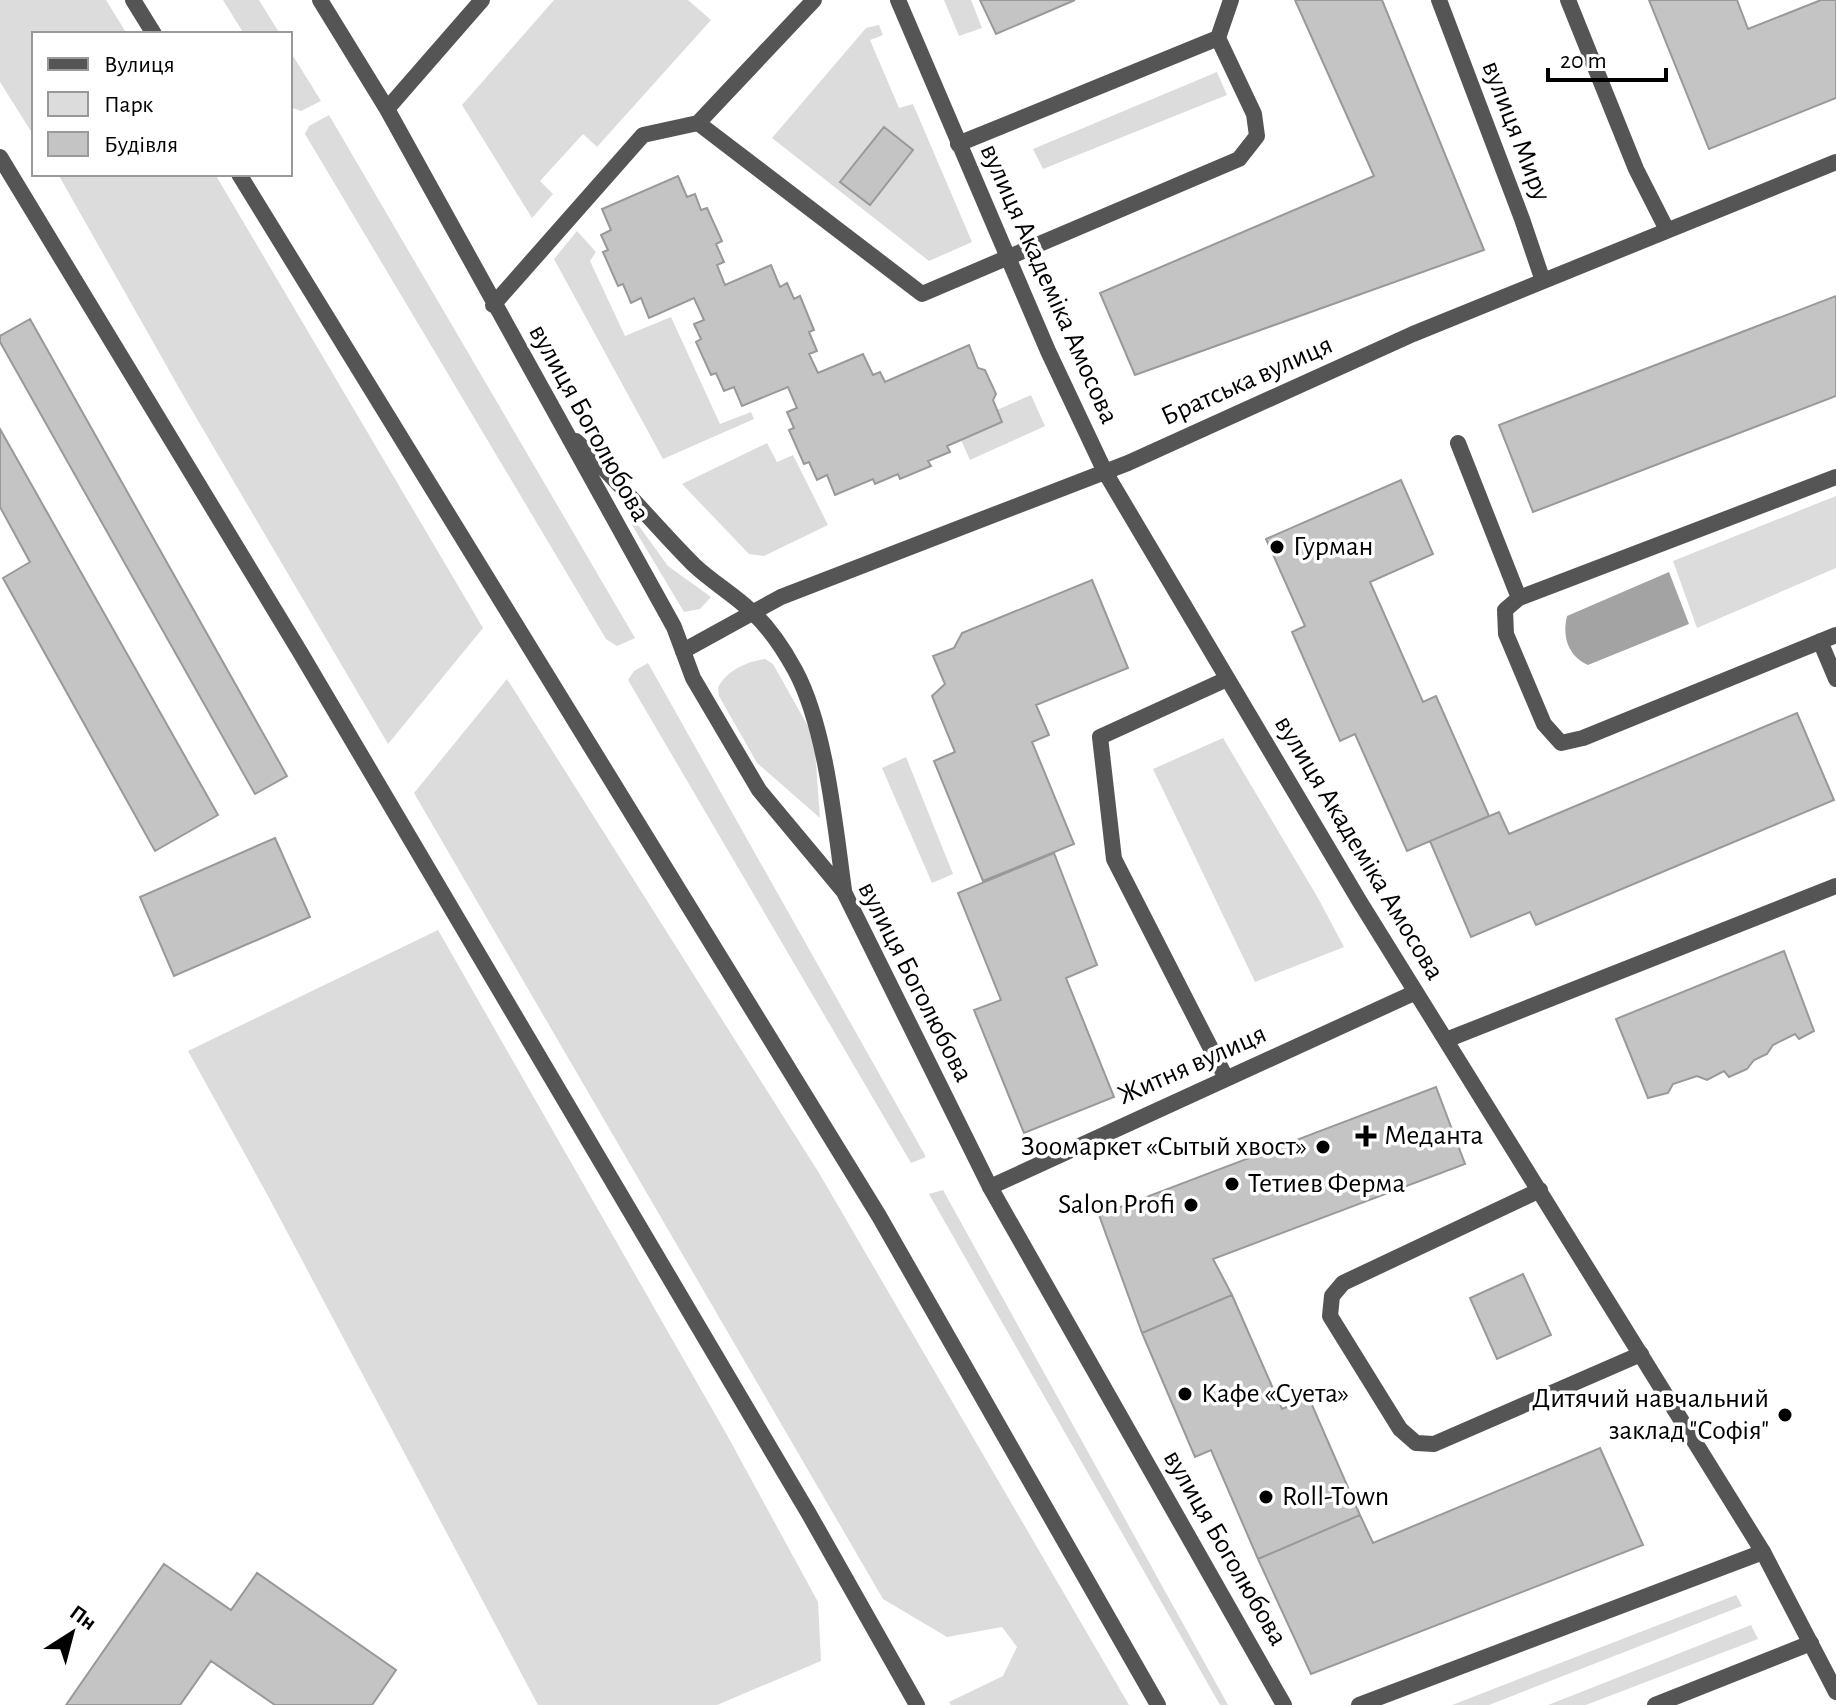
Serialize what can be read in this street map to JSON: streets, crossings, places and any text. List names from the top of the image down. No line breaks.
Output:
{"streets":{"street":["вулиця Миру","вулиця Академіка Амосова","Братська вулиця","вулиця Боголюбова","Житня вулиця"]},"crossings":[["вулиця Миру","Братська вулиця"],["вулиця Академіка Амосова","Братська вулиця"],["вулиця Академіка Амосова","Житня вулиця"],["Братська вулиця","вулиця Боголюбова"],["вулиця Боголюбова","Житня вулиця"]],"places":{"other":["Гурман","Зоомаркет «Сытый хвост»","Тетиев Ферма","Salon Profi","Кафе «Суета»","Дитячий навчальний заклад \"Софія\"","Roll-Town"],"health":["Меданта"]},"legend":["Вулиця","Парк","Будівля"],"scale_bar":"20 m","north":"top right"}
